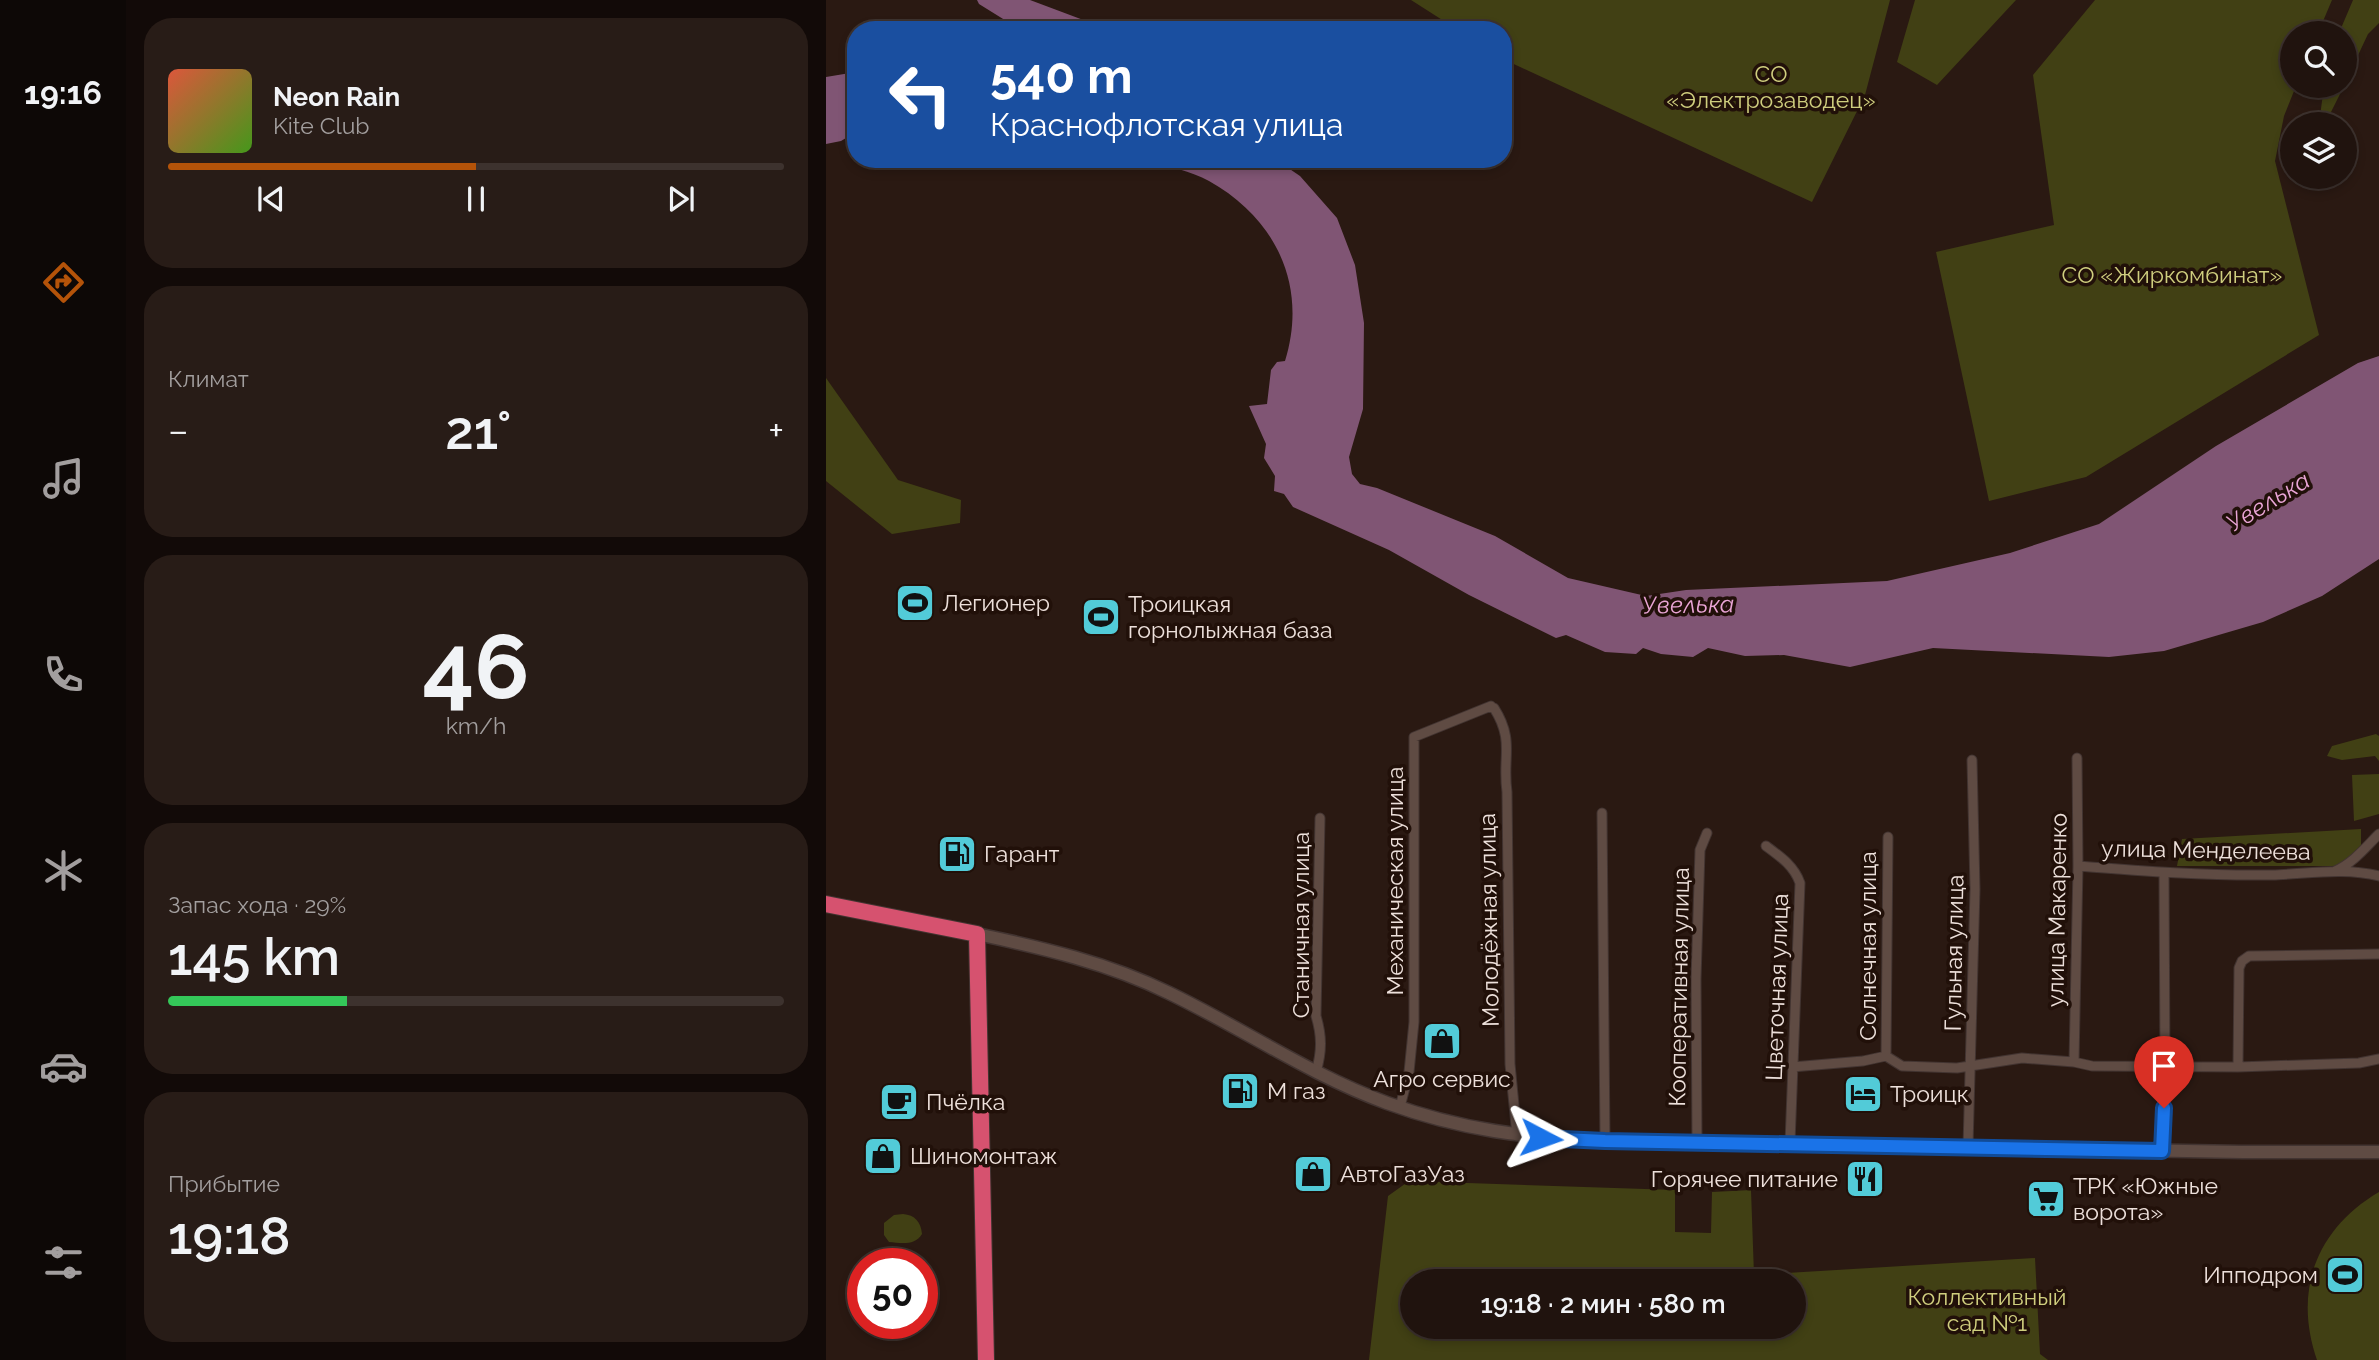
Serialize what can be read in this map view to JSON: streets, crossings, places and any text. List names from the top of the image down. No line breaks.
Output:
{"streets":{"street":["улица Менделеева","Механическая улица","улица Макаренко","Молодёжная улица","Станичная улица","Солнечная улица","Гульная улица","Кооперативная улица","Цветочная улица"]},"crossings":[["улица Менделеева","улица Макаренко"],["Механическая улица","Молодёжная улица"]],"water":["Увелька"],"parks":["СО «Электрозаводец»","СО «Жиркомбинат»","Коллективный сад №1"],"places":{"sports":["Легионер","Троицкая горнолыжная база","Ипподром"],"fuel station":["Гарант","М газ"],"shop":["Агро сервис","Шиномонтаж","АвтоГазУаз"],"hotel":["Троицк"],"cafe":["Пчёлка"],"restaurant":["Горячее питание"],"supermarket":["ТРК «Южные ворота»"]},"page":{"tabs":"19:16","turn":["540 m","Краснофлотская улица"],"song":["Neon Rain","Kite Club"],"tile":["Климат",["46","km/h"],["Запас хода · 29%","145 km"],["Прибытие","19:18"]],"heat":["−","21°","+"],"limit":"50","trip":"19:18 · 2 мин · 580 m"}}
